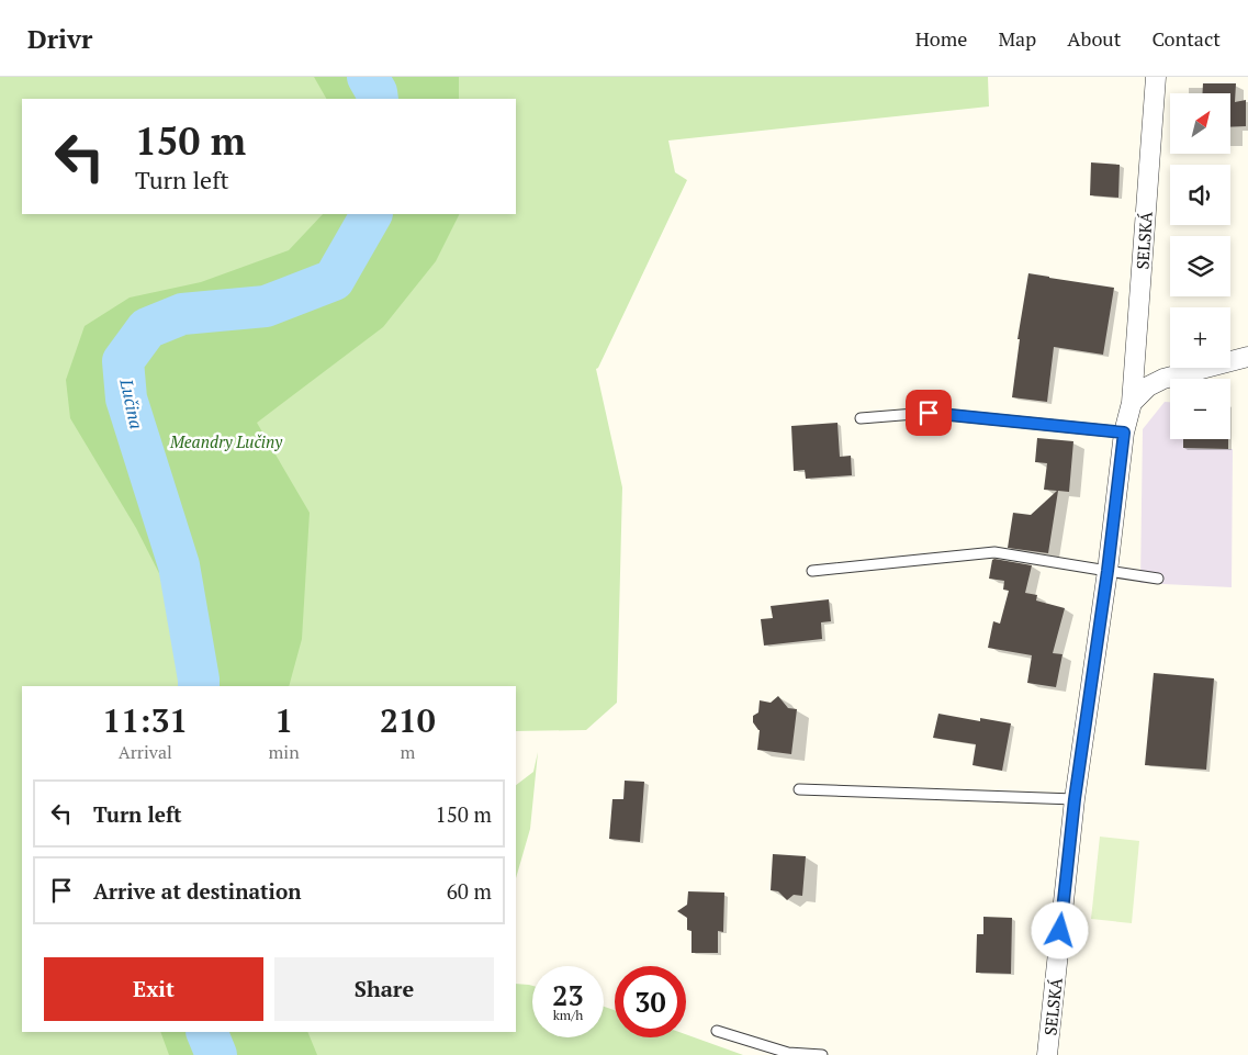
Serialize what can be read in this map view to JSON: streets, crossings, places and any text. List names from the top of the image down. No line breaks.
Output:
{"streets":{"street":["SELSKÁ"]},"water":["Lučina"],"parks":["Meandry Lučiny"],"north":"top right","page":{"header":"Drivr","nav":["Home","Map","About","Contact"],"map_buttons":["+","−"],"turn":["150 m","Turn left"],"eta":["11:31","Arrival","1","min","210","m"],"list":[{"name":"Turn left","value":"150 m"},{"name":"Arrive at destination","value":"60 m"}],"buttons":["Exit","Share"],"speed":"23 km/h","limit":"30"}}
